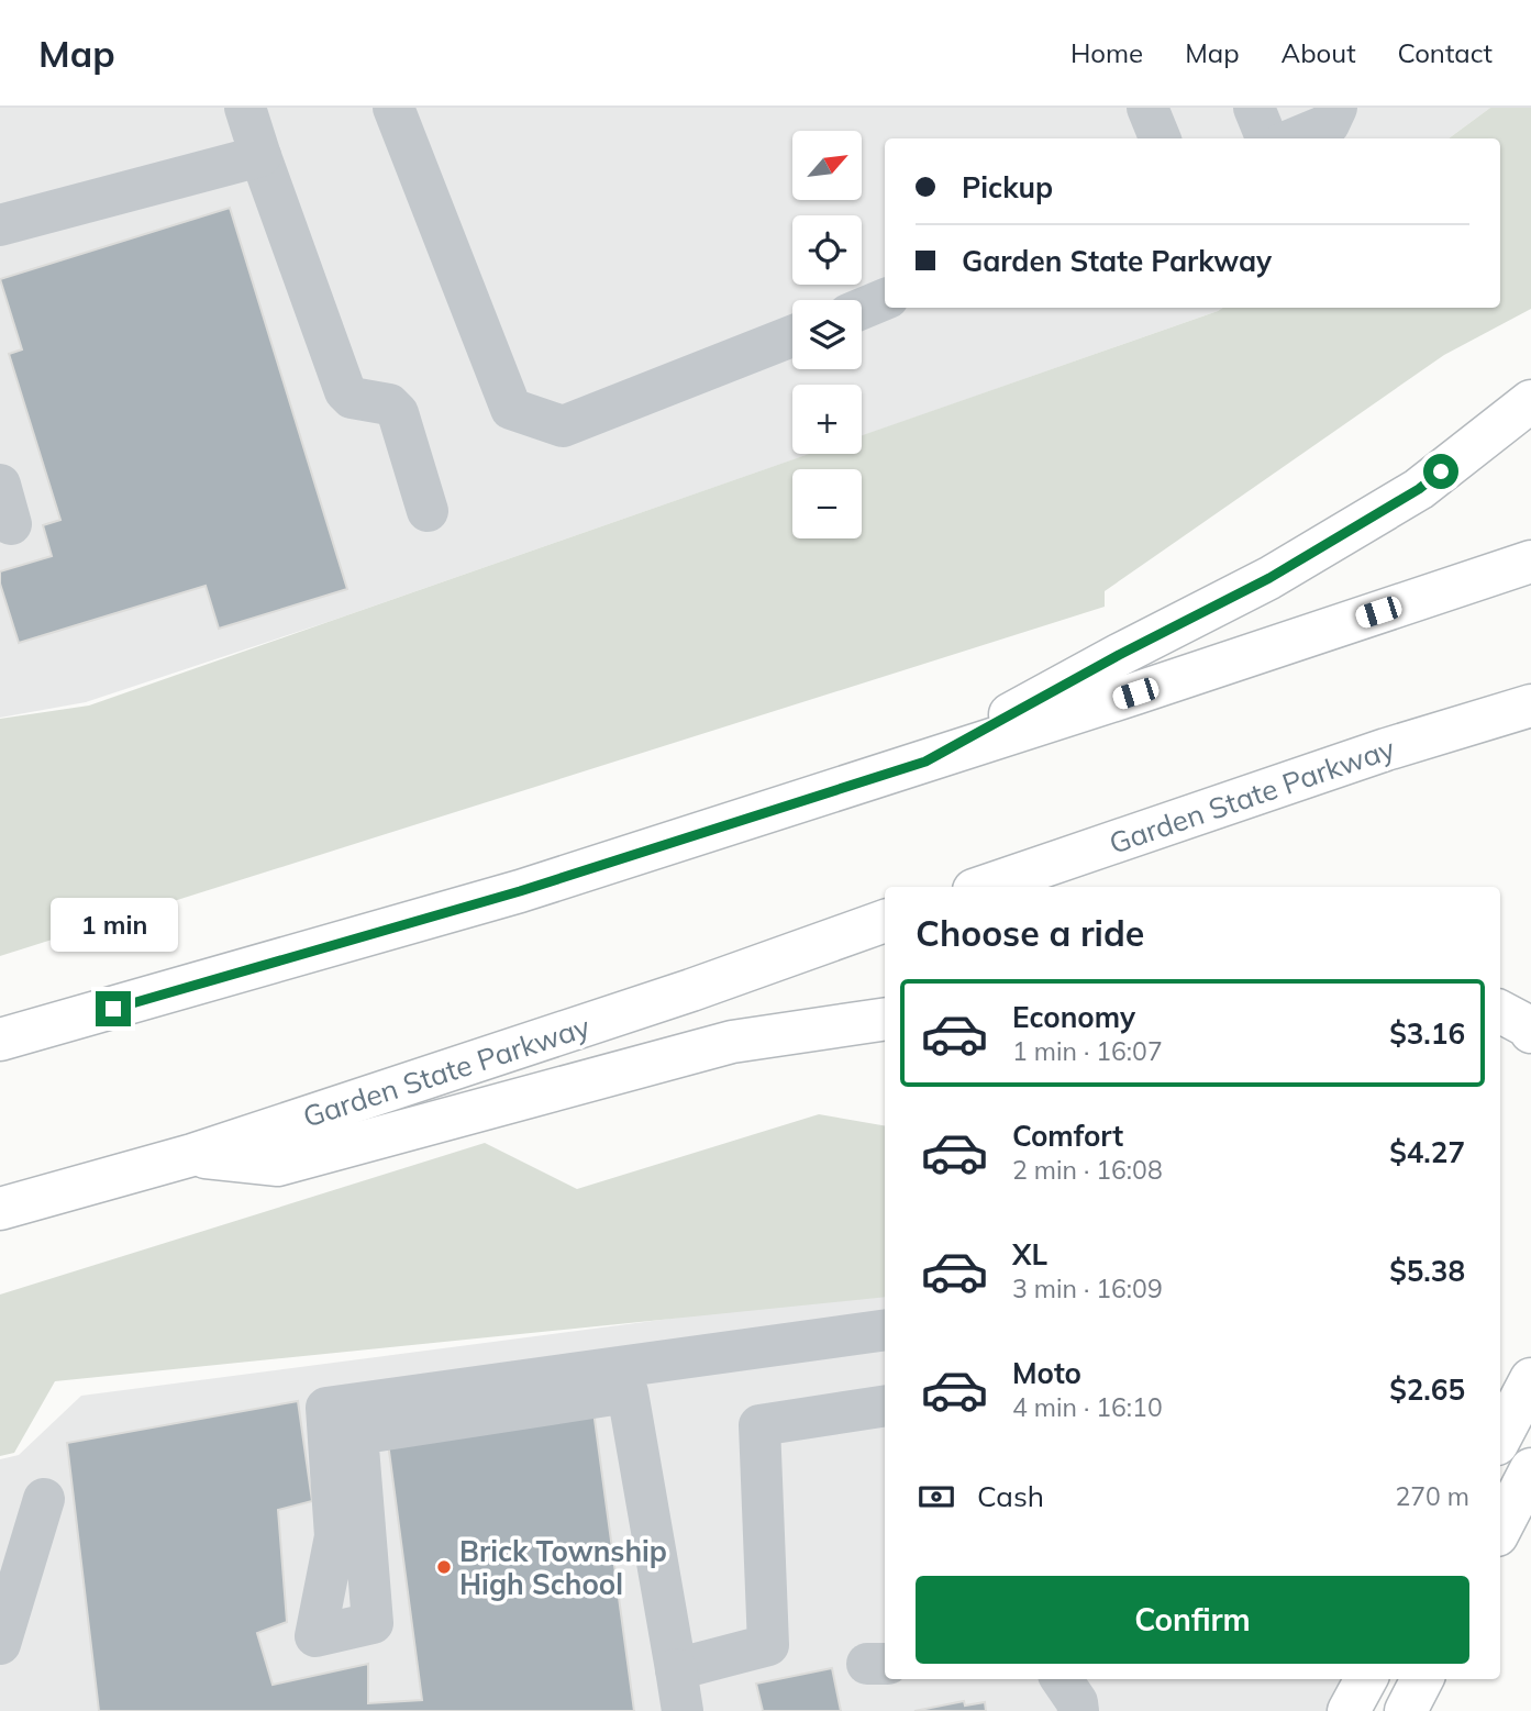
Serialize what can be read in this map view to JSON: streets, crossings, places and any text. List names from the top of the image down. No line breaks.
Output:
{"streets":{"main road":["Garden State Parkway"]},"places":["Brick Township High School"],"north":"top right","page":{"header":"Map","nav":["Home","Map","About","Contact"],"map_buttons":["+","−"],"banner":["Pickup","Garden State Parkway"],"heading":"Choose a ride","bubble":"1 min","list":[{"name":"Economy","note":"1 min · 16:07","value":"$3.16"},{"name":"Comfort","note":"2 min · 16:08","value":"$4.27"},{"name":"XL","note":"3 min · 16:09","value":"$5.38"},{"name":"Moto","note":"4 min · 16:10","value":"$2.65"}],"pay":["Cash","270 m"],"buttons":"Confirm"}}
